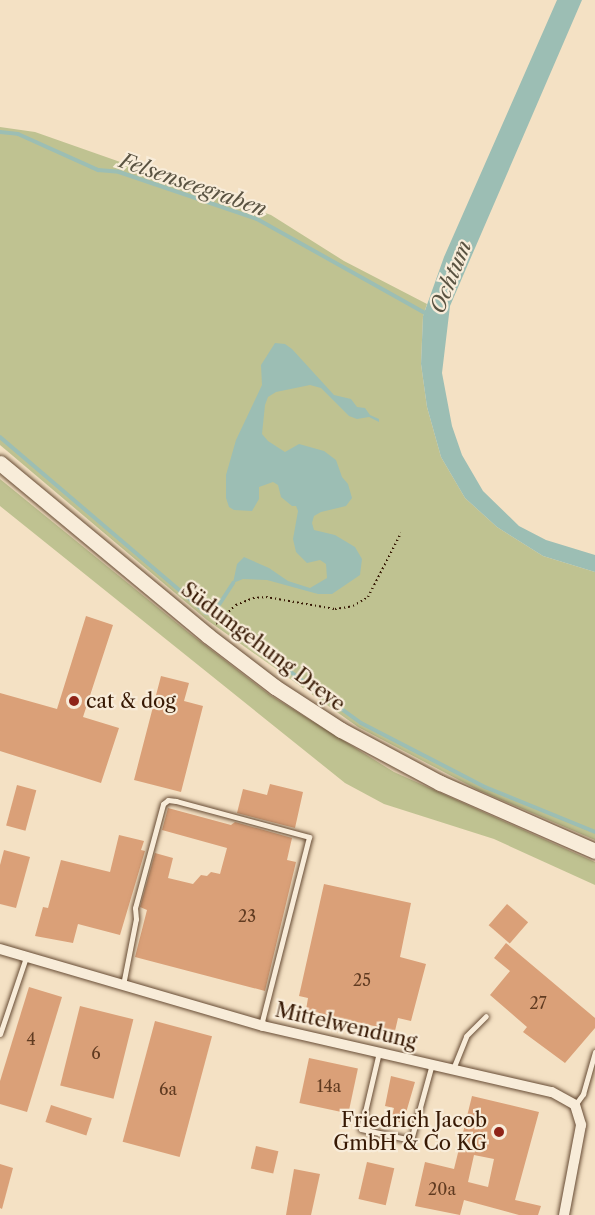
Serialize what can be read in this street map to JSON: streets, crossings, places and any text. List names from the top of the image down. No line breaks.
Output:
{"streets":{"main road":["Südumgehung Dreye"],"street":["Mittelwendung"]},"water":["Felsenseegraben","Ochtum"],"places":["cat & dog","Friedrich Jacob GmbH & Co KG"],"house_numbers":["23","25","27","4","6","14a","6a","20a"]}
